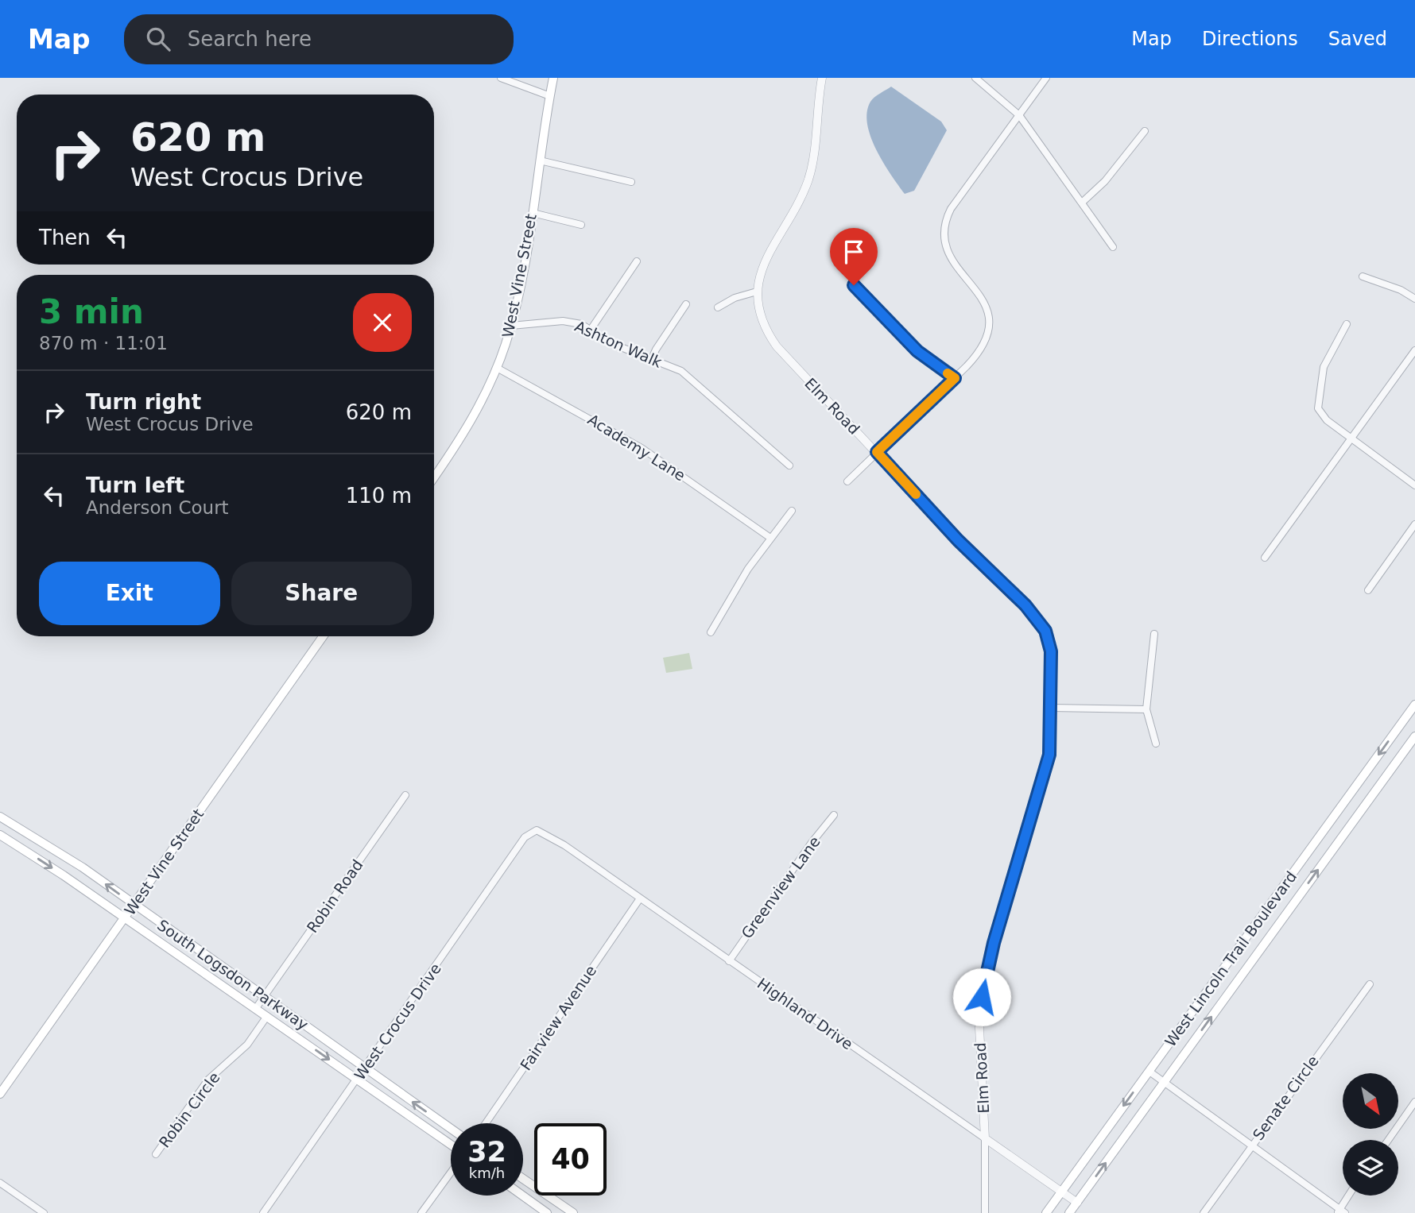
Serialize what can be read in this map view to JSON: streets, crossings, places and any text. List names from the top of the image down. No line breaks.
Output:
{"streets":{"main road":["West Vine Street","West Lincoln Trail Boulevard","South Logsdon Parkway"],"street":["Ashton Walk","Elm Road","Academy Lane","Greenview Lane","Robin Road","Highland Drive","Fairview Avenue","West Crocus Drive","Senate Circle","Robin Circle"]},"crossings":[["West Vine Street","Ashton Walk"],["West Vine Street","Academy Lane"],["West Vine Street","South Logsdon Parkway"],["Elm Road","Highland Drive"],["Greenview Lane","Highland Drive"],["Robin Road","South Logsdon Parkway"],["West Lincoln Trail Boulevard","Highland Drive"],["South Logsdon Parkway","West Crocus Drive"],["South Logsdon Parkway","Robin Circle"],["Highland Drive","Fairview Avenue"],["Highland Drive","West Crocus Drive"]],"north":"bottom right","page":{"header":"Map","search":"Search here","nav":["Map","Directions","Saved"],"turn":["620 m","West Crocus Drive"],"then":"Then","heading":["3 min","870 m · 11:01"],"list":[{"name":"Turn right","note":"West Crocus Drive","value":"620 m"},{"name":"Turn left","note":"Anderson Court","value":"110 m"}],"buttons":["Exit","Share"],"speed":"32 km/h","limit":"40"}}
